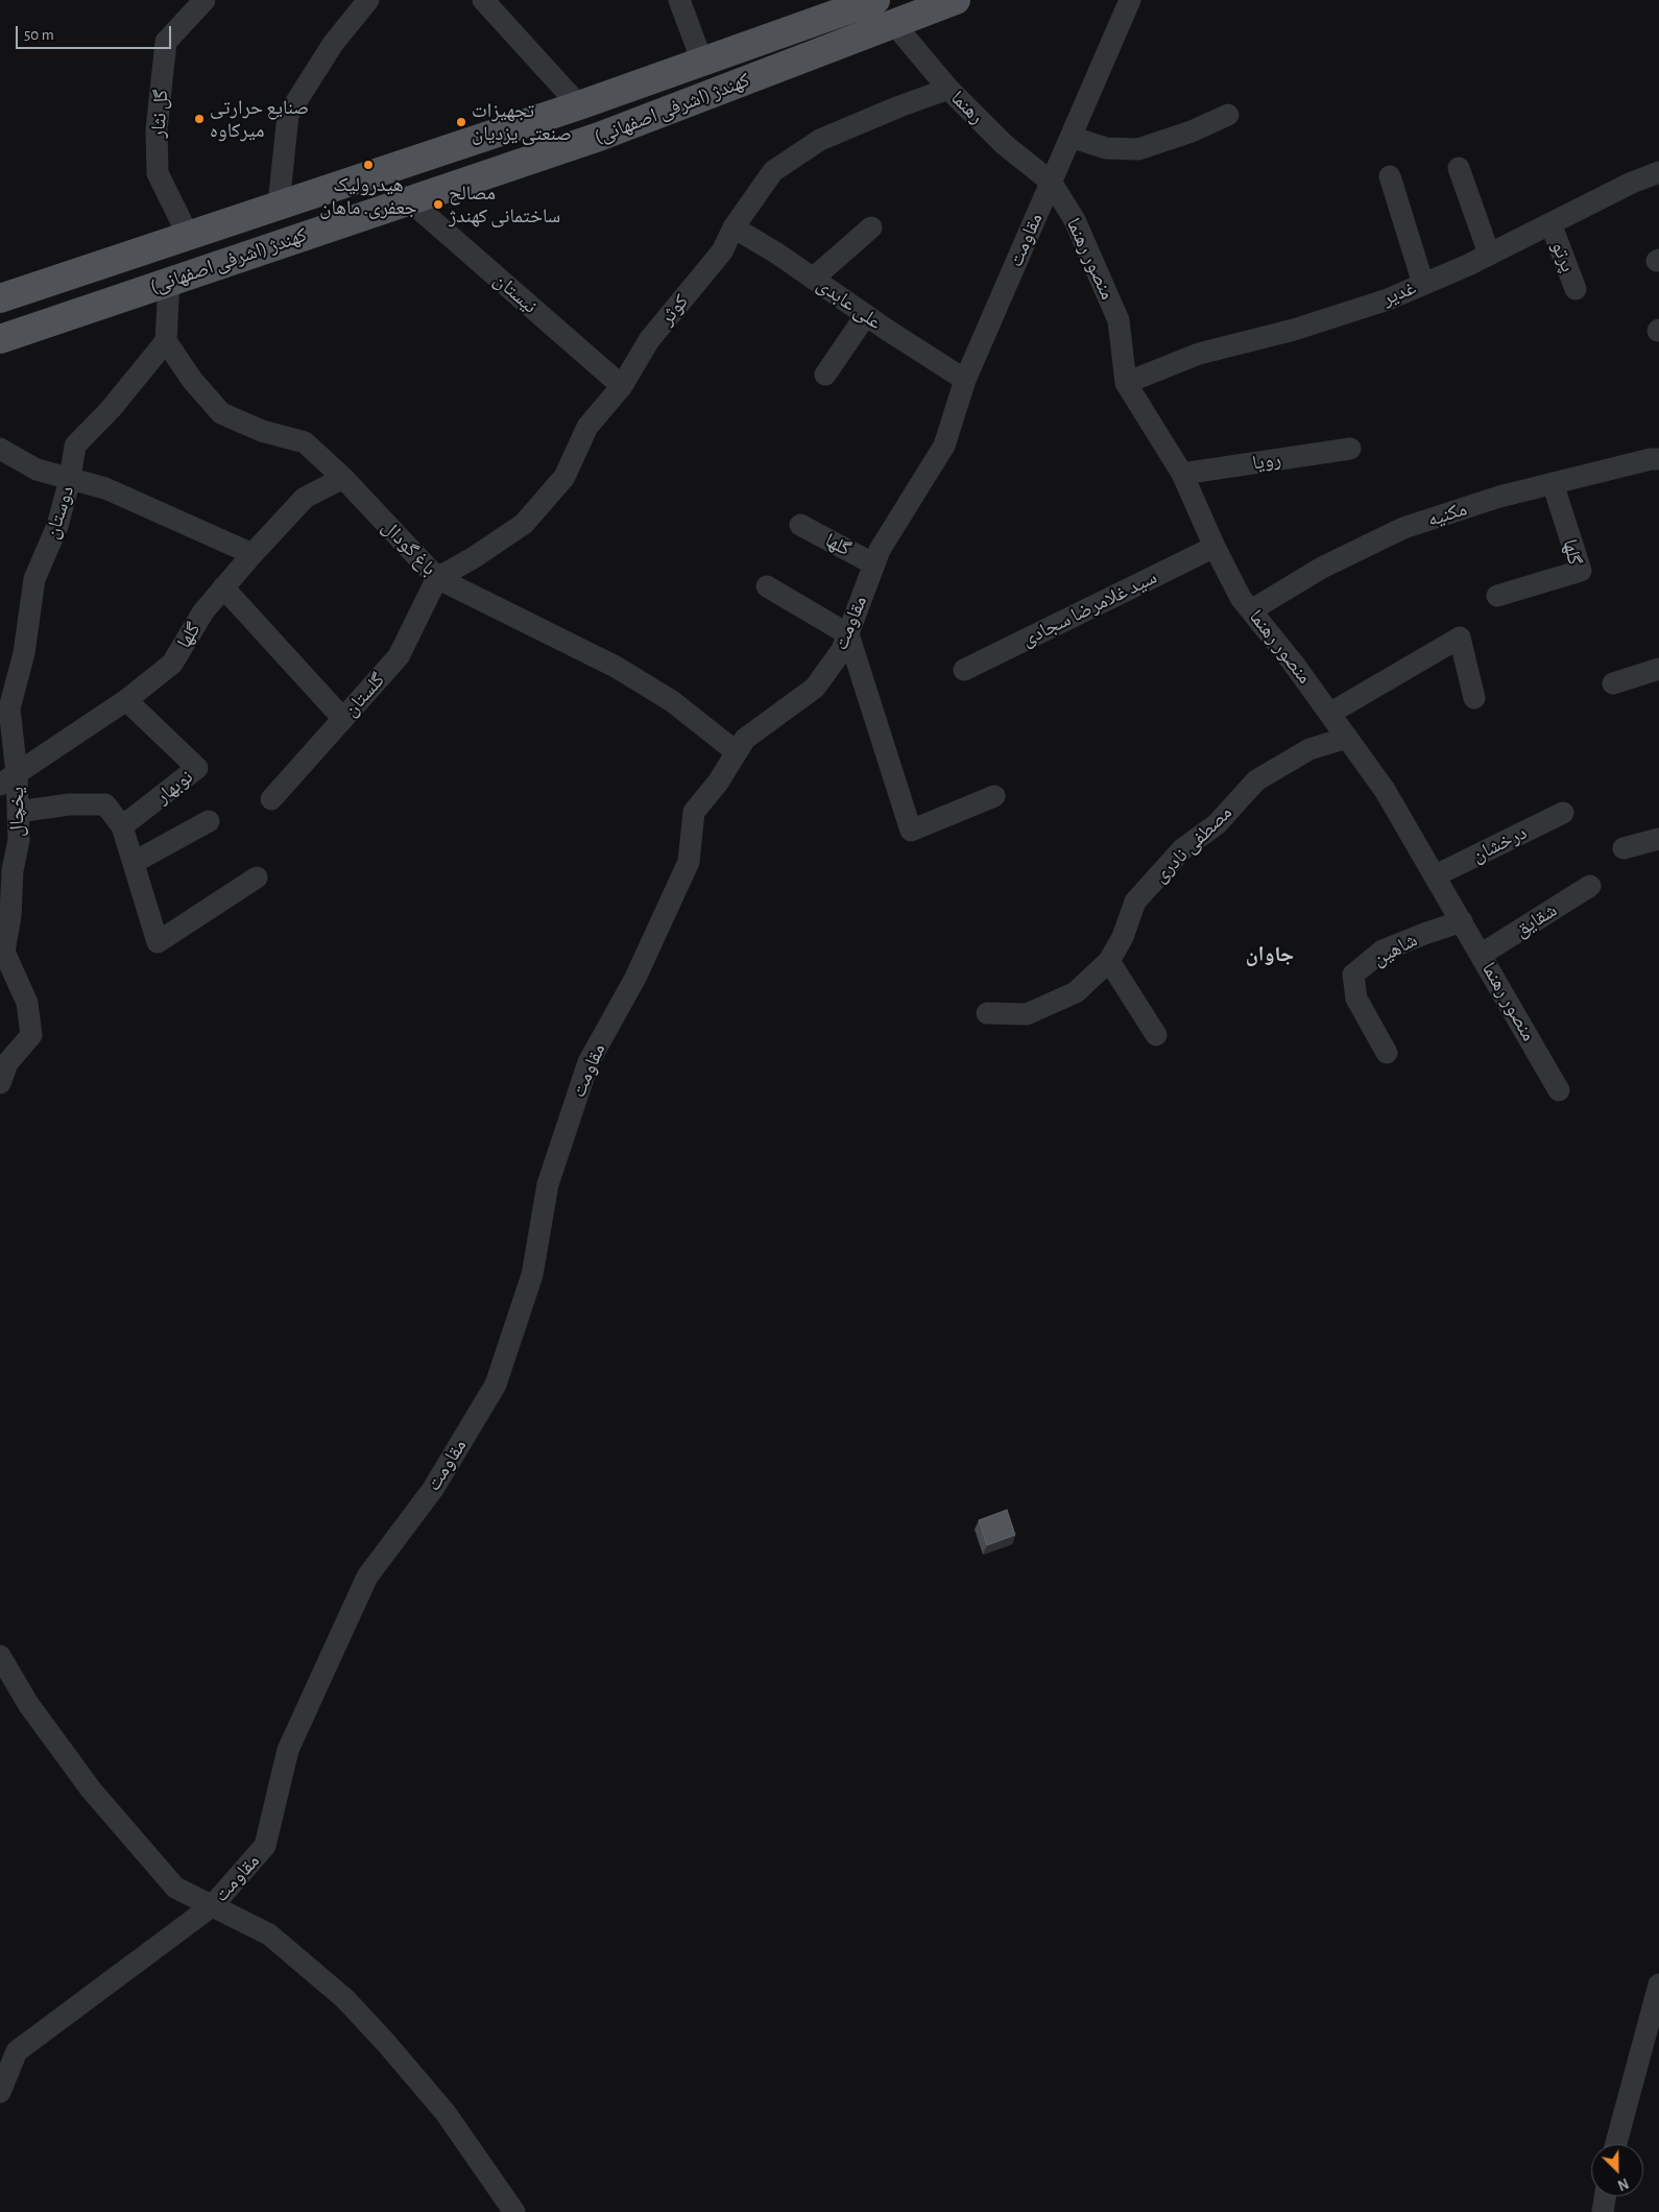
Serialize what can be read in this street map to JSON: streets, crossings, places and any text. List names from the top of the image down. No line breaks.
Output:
{"streets":{"main road":["کهندژ (اشرفی اصفهانی)"],"street":["رهنما","گل نثار","مقاومت","پرتو","منصور رهنما","نیستان","غدیر","علی عابدی","کوثر","رویا","دوستان","مکنیه","گلها","باغ گودال","سید غلامرضا سجادی","گلستان","نوبهار","یخچال","مصطفی نادری","درخشان","شقایق","شاهین"]},"crossings":[["رهنما","کهندژ (اشرفی اصفهانی)"],["رهنما","مقاومت"],["رهنما","منصور رهنما"],["رهنما","کوثر"],["کهندژ (اشرفی اصفهانی)","گل نثار"],["کهندژ (اشرفی اصفهانی)","نیستان"],["مقاومت","منصور رهنما"],["مقاومت","علی عابدی"],["مقاومت","گلها"],["مقاومت","باغ گودال"],["پرتو","غدیر"],["منصور رهنما","غدیر"],["منصور رهنما","رویا"],["منصور رهنما","مکنیه"],["منصور رهنما","سید غلامرضا سجادی"],["منصور رهنما","مصطفی نادری"],["منصور رهنما","درخشان"],["منصور رهنما","شقایق"],["منصور رهنما","شاهین"],["نیستان","کوثر"],["علی عابدی","کوثر"],["کوثر","باغ گودال"],["کوثر","گلستان"],["دوستان","گلها"],["دوستان","باغ گودال"],["دوستان","یخچال"],["مکنیه","گلها"],["گلها","باغ گودال"],["گلها","نوبهار"],["گلها","یخچال"],["باغ گودال","گلستان"]],"districts":["جاوان"],"places":["صنایع حرارتی میرکاوه","تجهیزات صنعتی یزدیان","هیدرولیک جعفری. ماهان","مصالح ساختمانی کهندژ"],"scale_bar":"50 m","north":"bottom right"}
